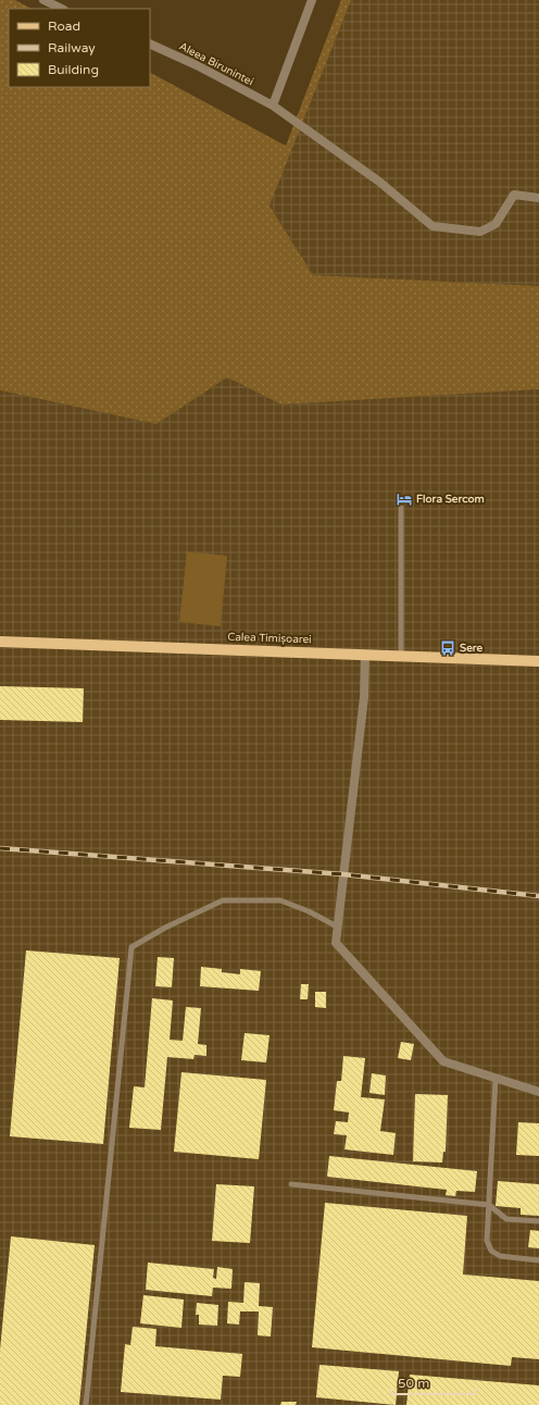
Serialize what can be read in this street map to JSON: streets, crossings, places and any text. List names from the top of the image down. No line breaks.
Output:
{"streets":{"main road":["Calea Timișoarei"],"street":["Aleea Birunintei"]},"places":{"hotel":["Flora Sercom"],"bus stop":["Sere"]},"legend":["Road","Railway","Building"],"scale_bar":"50 m"}
